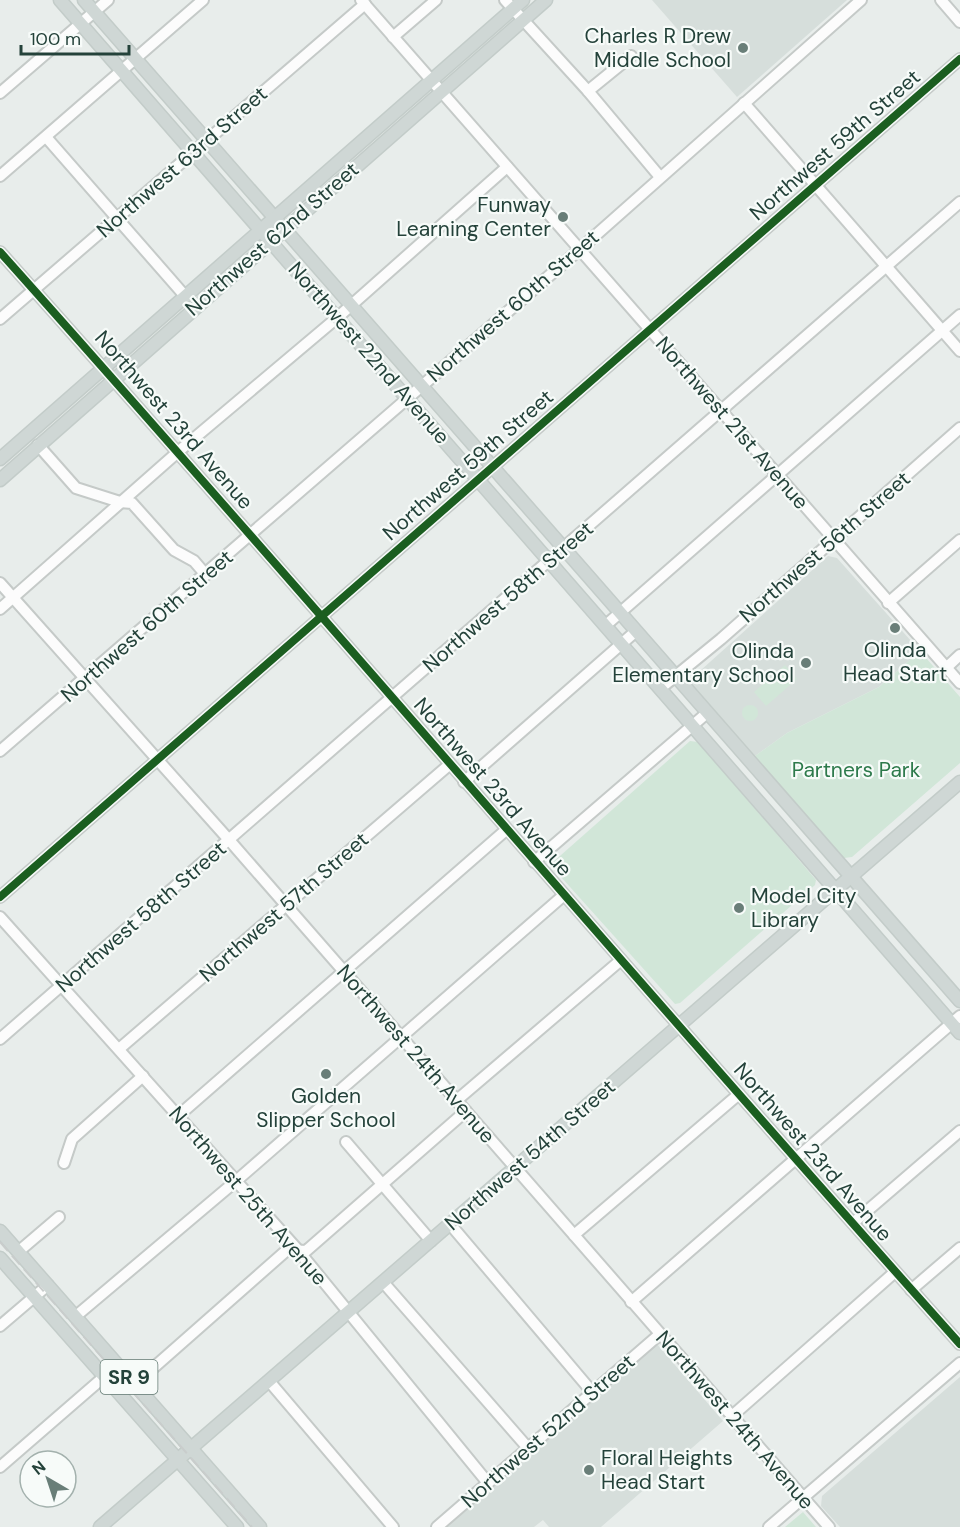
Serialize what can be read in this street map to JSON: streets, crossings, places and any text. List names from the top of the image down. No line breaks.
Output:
{"streets":{"main road":["Northwest 62nd Street","Northwest 22nd Avenue","Northwest 54th Street","SR 9"],"street":["Northwest 59th Street","Northwest 63rd Street","Northwest 60th Street","Northwest 23rd Avenue","Northwest 21st Avenue","Northwest 56th Street","Northwest 58th Street","Northwest 57th Street","Northwest 24th Avenue","Northwest 25th Avenue","Northwest 52nd Street"]},"crossings":[["Northwest 59th Street","Northwest 22nd Avenue"],["Northwest 59th Street","Northwest 23rd Avenue"],["Northwest 59th Street","Northwest 21st Avenue"],["Northwest 59th Street","Northwest 24th Avenue"],["Northwest 63rd Street","Northwest 22nd Avenue"],["Northwest 63rd Street","Northwest 23rd Avenue"],["Northwest 63rd Street","Northwest 21st Avenue"],["Northwest 62nd Street","Northwest 22nd Avenue"],["Northwest 62nd Street","Northwest 23rd Avenue"],["Northwest 62nd Street","Northwest 21st Avenue"],["Northwest 60th Street","Northwest 22nd Avenue"],["Northwest 60th Street","Northwest 23rd Avenue"],["Northwest 60th Street","Northwest 21st Avenue"],["Northwest 60th Street","Northwest 24th Avenue"],["Northwest 22nd Avenue","Northwest 56th Street"],["Northwest 22nd Avenue","Northwest 58th Street"],["Northwest 22nd Avenue","Northwest 54th Street"],["Northwest 23rd Avenue","Northwest 58th Street"],["Northwest 23rd Avenue","Northwest 57th Street"],["Northwest 23rd Avenue","Northwest 54th Street"],["Northwest 21st Avenue","Northwest 56th Street"],["Northwest 21st Avenue","Northwest 58th Street"],["Northwest 58th Street","Northwest 24th Avenue"],["Northwest 58th Street","Northwest 25th Avenue"],["Northwest 57th Street","Northwest 24th Avenue"],["Northwest 57th Street","Northwest 25th Avenue"],["Northwest 24th Avenue","Northwest 54th Street"],["Northwest 24th Avenue","Northwest 52nd Street"],["Northwest 54th Street","Northwest 25th Avenue"],["Northwest 54th Street","SR 9"],["Northwest 25th Avenue","Northwest 52nd Street"]],"parks":["Partners Park"],"places":["Charles R Drew Middle School","Funway Learning Center","Olinda Head Start","Olinda Elementary School","Model City Library","Golden Slipper School","Floral Heights Head Start"],"scale_bar":"100 m","north":"top left"}
